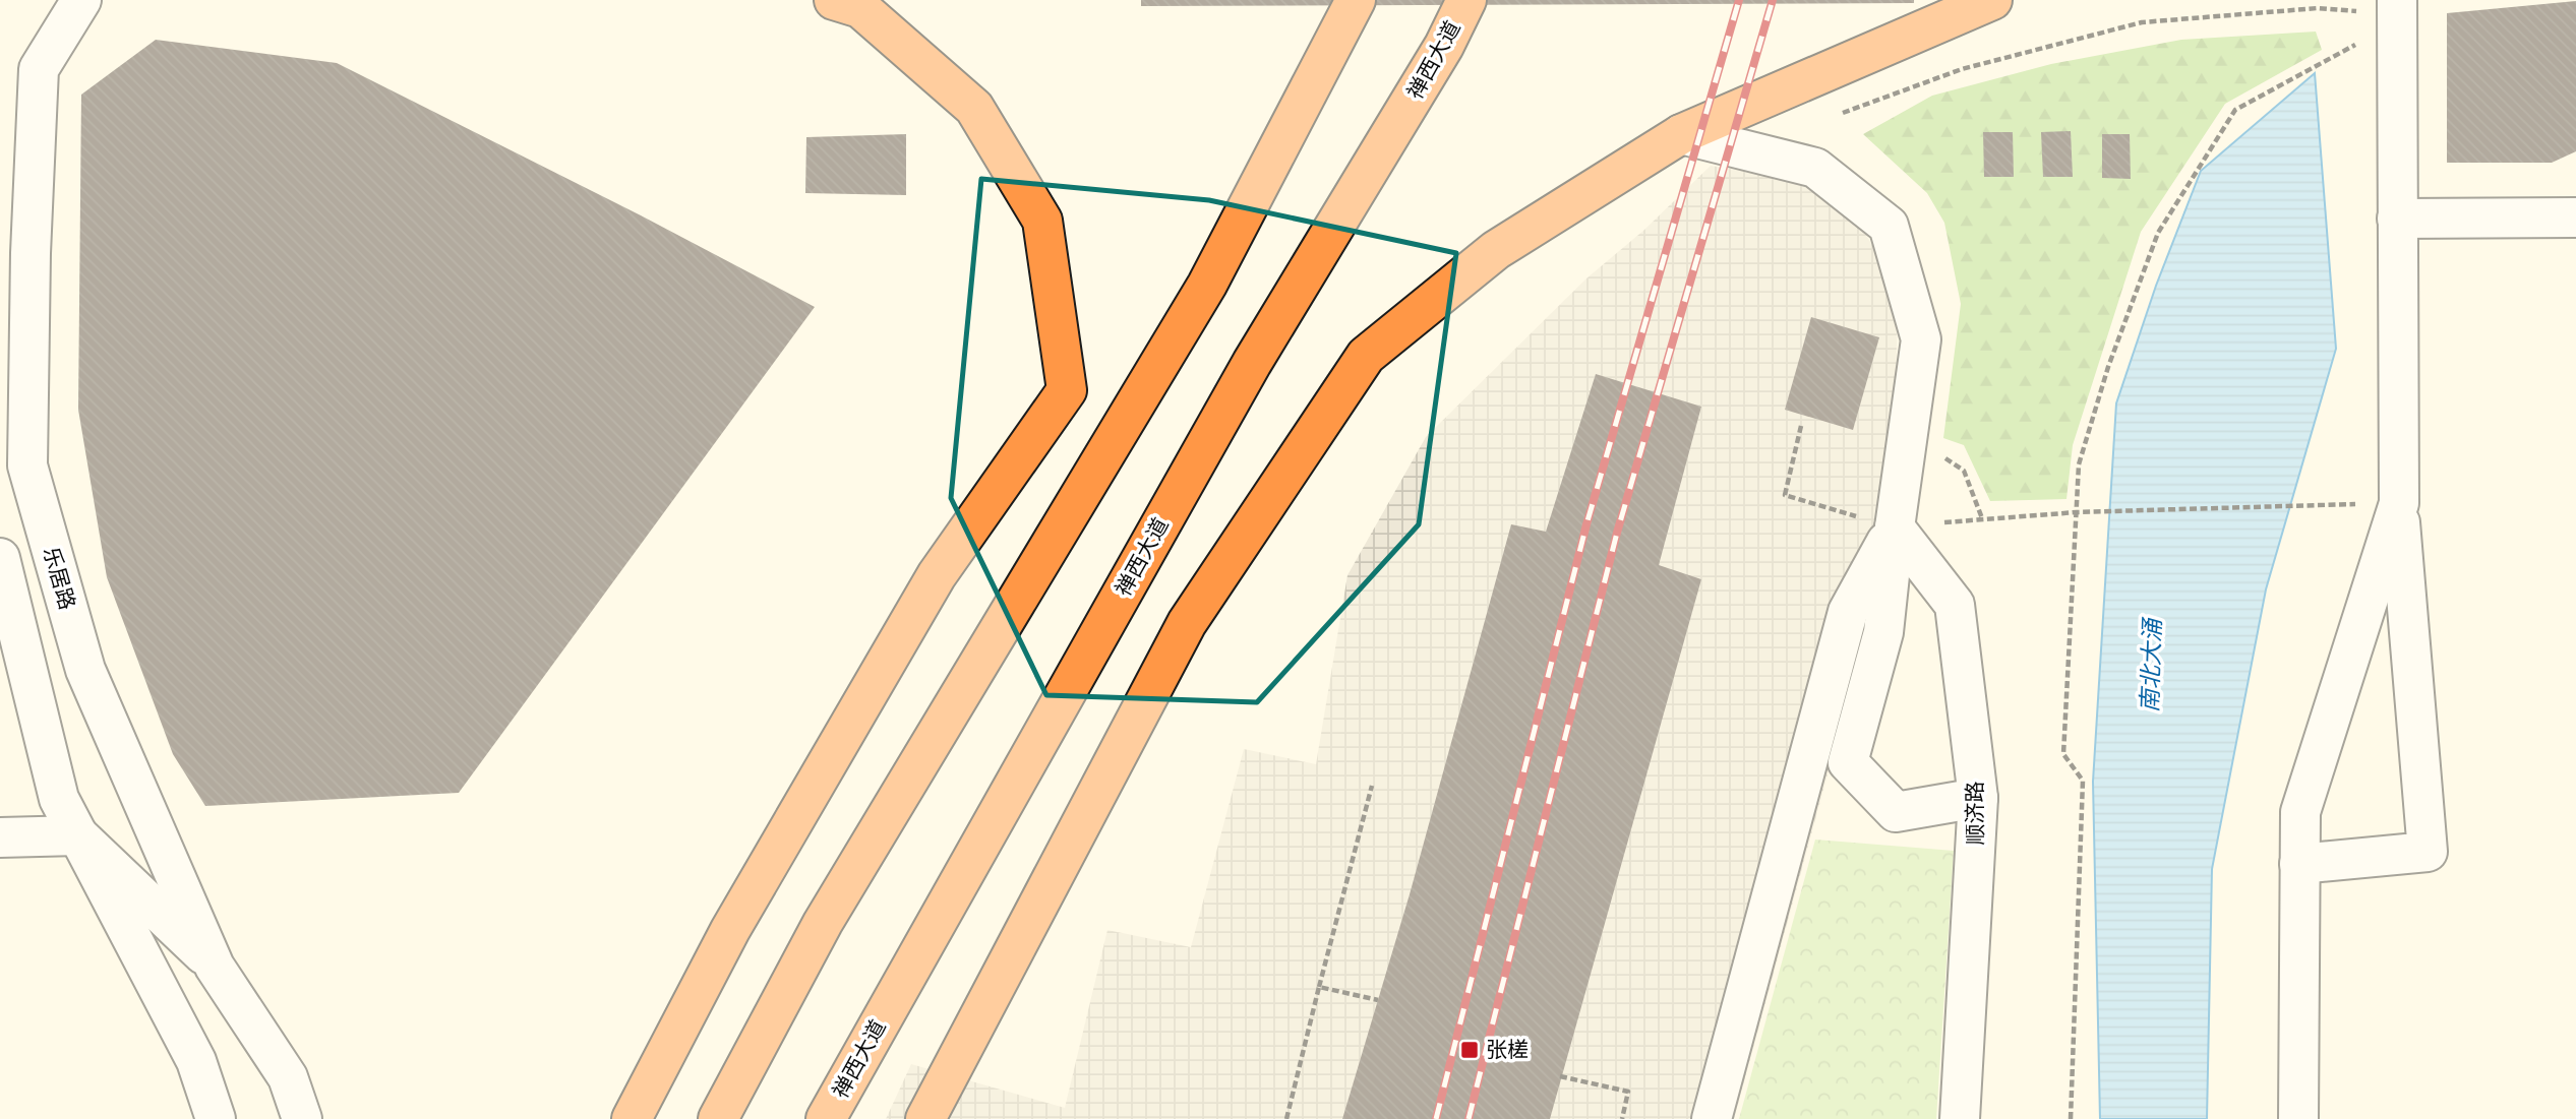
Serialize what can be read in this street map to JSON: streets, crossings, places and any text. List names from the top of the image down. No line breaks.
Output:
{"streets":{"highway":["禅西大道"],"street":["乐居路","顺济路"]},"water":["南北大涌"],"places":{"transit":["张槎"]}}
